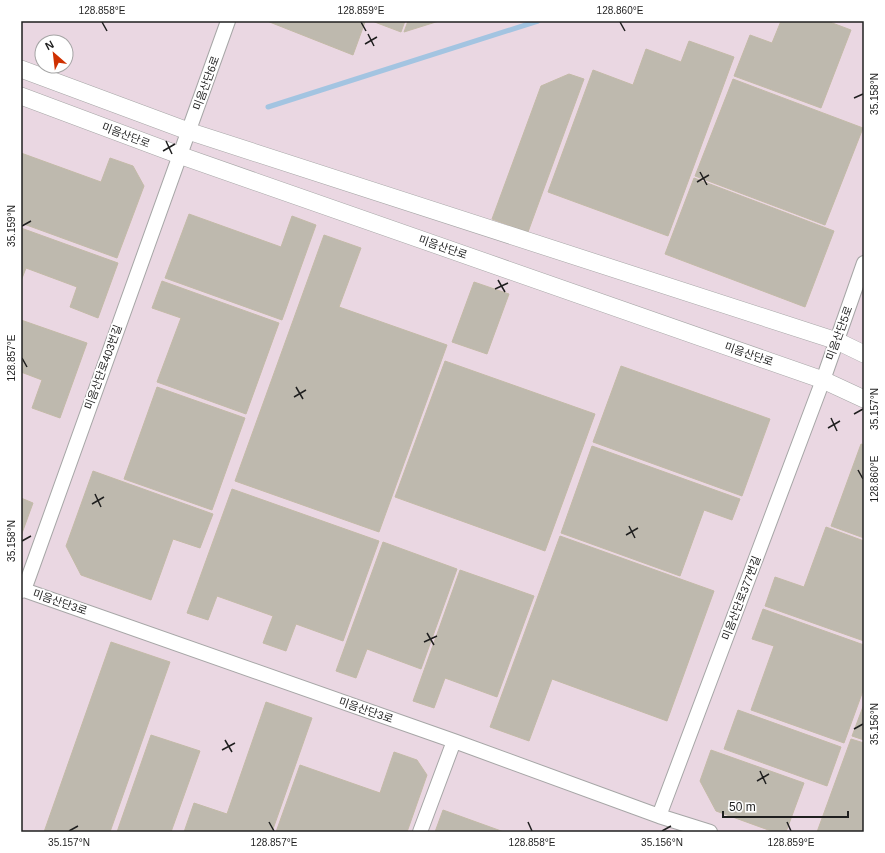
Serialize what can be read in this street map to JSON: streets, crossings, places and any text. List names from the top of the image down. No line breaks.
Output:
{"streets":{"street":["미음산단6로","미음산단로","미음산단5로","미음산단로403번길","미음산단로377번길","미음산단3로"]},"crossings":[["미음산단6로","미음산단로"],["미음산단6로","미음산단로403번길"],["미음산단로","미음산단5로"],["미음산단로","미음산단로403번길"],["미음산단로","미음산단로377번길"],["미음산단5로","미음산단로377번길"],["미음산단로403번길","미음산단3로"],["미음산단로377번길","미음산단3로"]],"scale_bar":"50 m","north":"top left","coordinates":["128.858°E","128.859°E","128.860°E","35.158°N","35.159°N","128.857°E","35.157°N","35.156°N"]}
